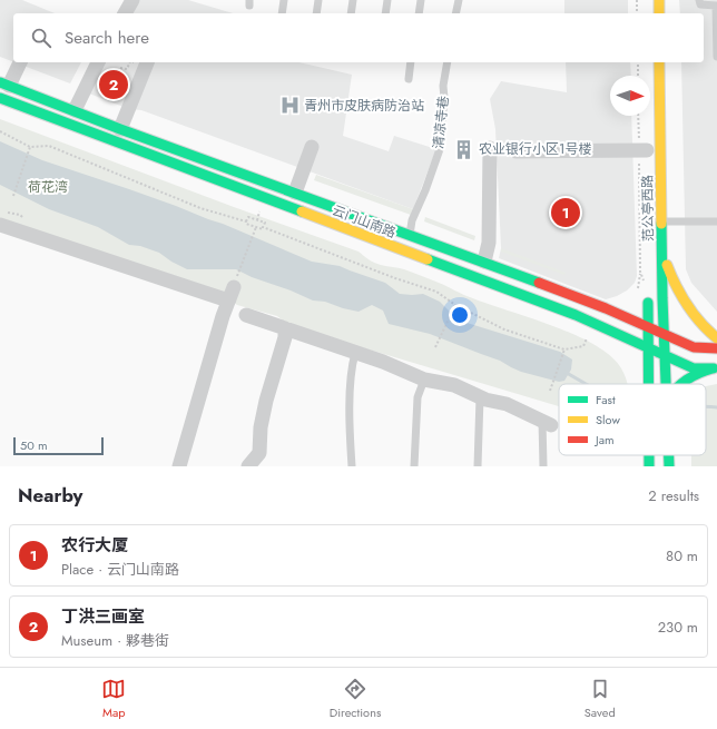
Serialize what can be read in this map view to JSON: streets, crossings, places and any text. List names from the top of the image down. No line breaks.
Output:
{"streets":{"main road":["范公亭西路","云门山南路"],"lane":["清凉寺巷"]},"crossings":[["清凉寺巷","云门山南路"],["范公亭西路","云门山南路"]],"parks":["荷花湾"],"places":{"hospital":["青州市皮肤病防治站"],"building":["农业银行小区1号楼"]},"legend":["Fast","Slow","Jam"],"scale_bar":"50 m","north":"right","page":{"search":"Search here","pins":["2","1"],"scale":"50 m","heading":["Nearby","2 results"],"list":[{"mark":"1","name":"农行大厦","note":"Place · 云门山南路","value":"80 m"},{"mark":"2","name":"丁洪三画室","note":"Museum · 夥巷街","value":"230 m"}],"nav":["Map","Directions","Saved"]}}
